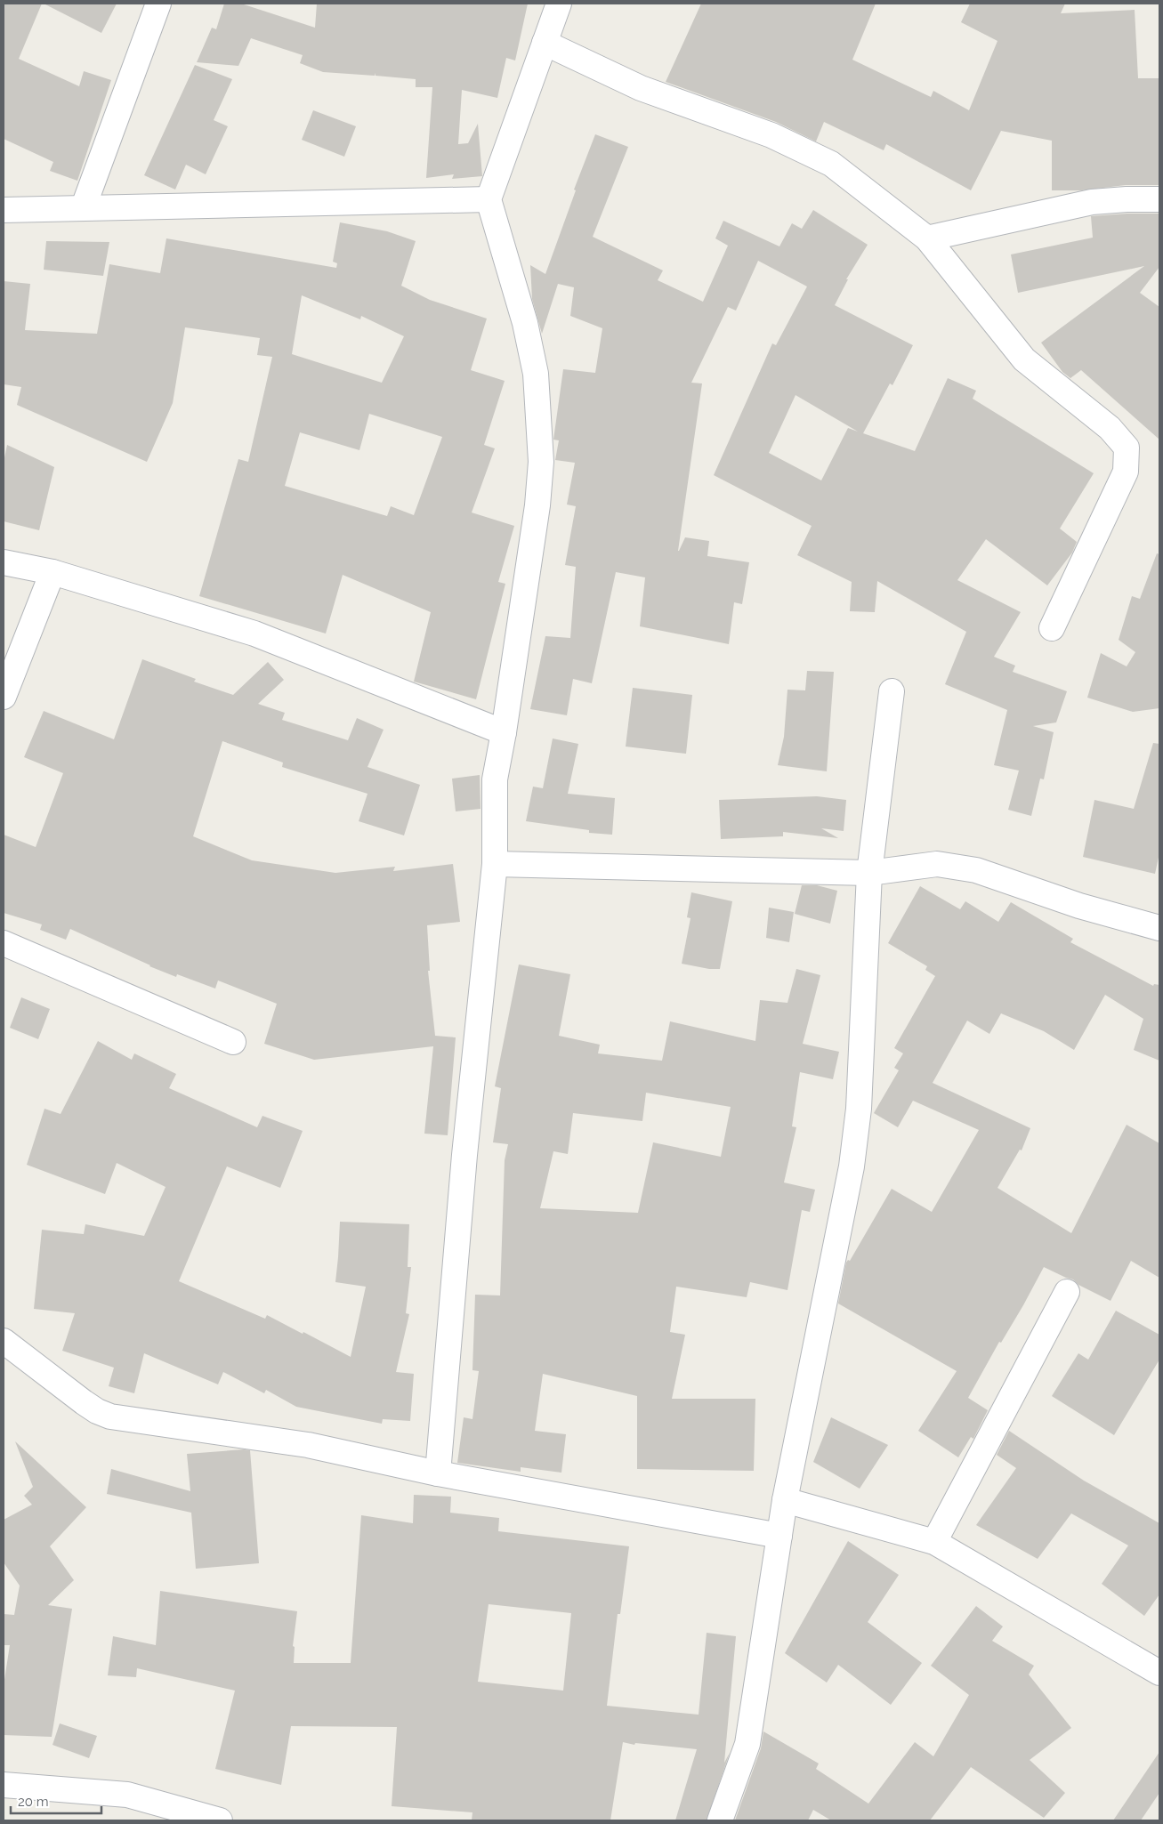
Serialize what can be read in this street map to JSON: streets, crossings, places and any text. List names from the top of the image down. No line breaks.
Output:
{"scale_bar":"20 m"}
